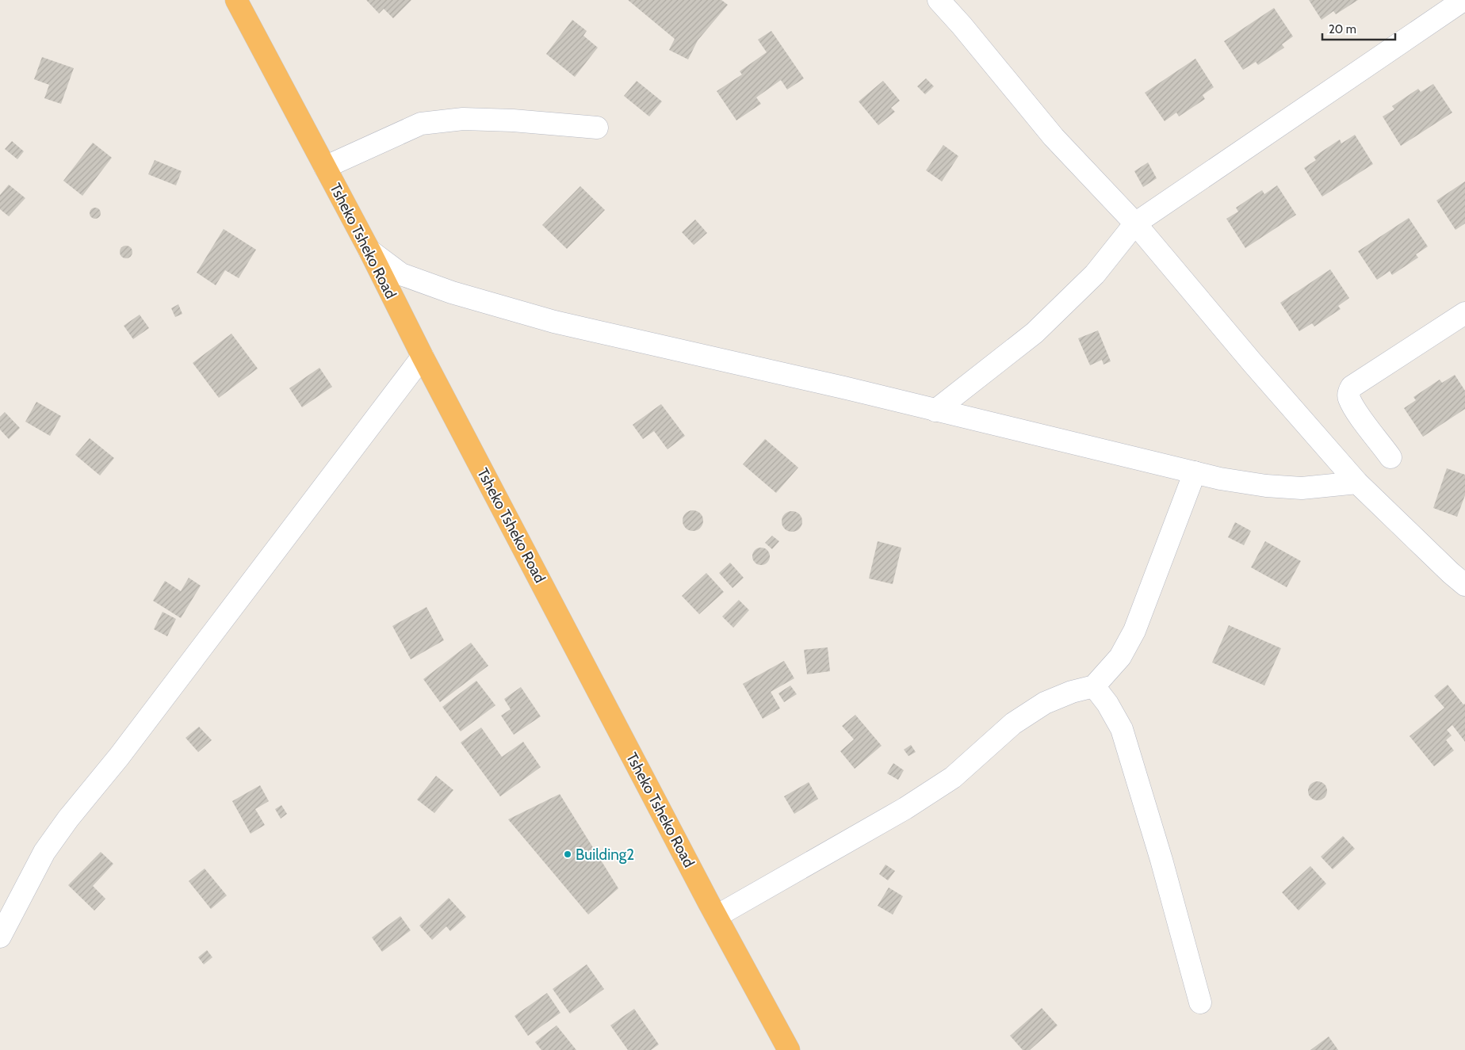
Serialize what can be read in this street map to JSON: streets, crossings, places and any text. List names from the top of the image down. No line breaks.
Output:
{"streets":{"highway":["Tsheko Tsheko Road"]},"places":["Building2"],"scale_bar":"20 m"}
